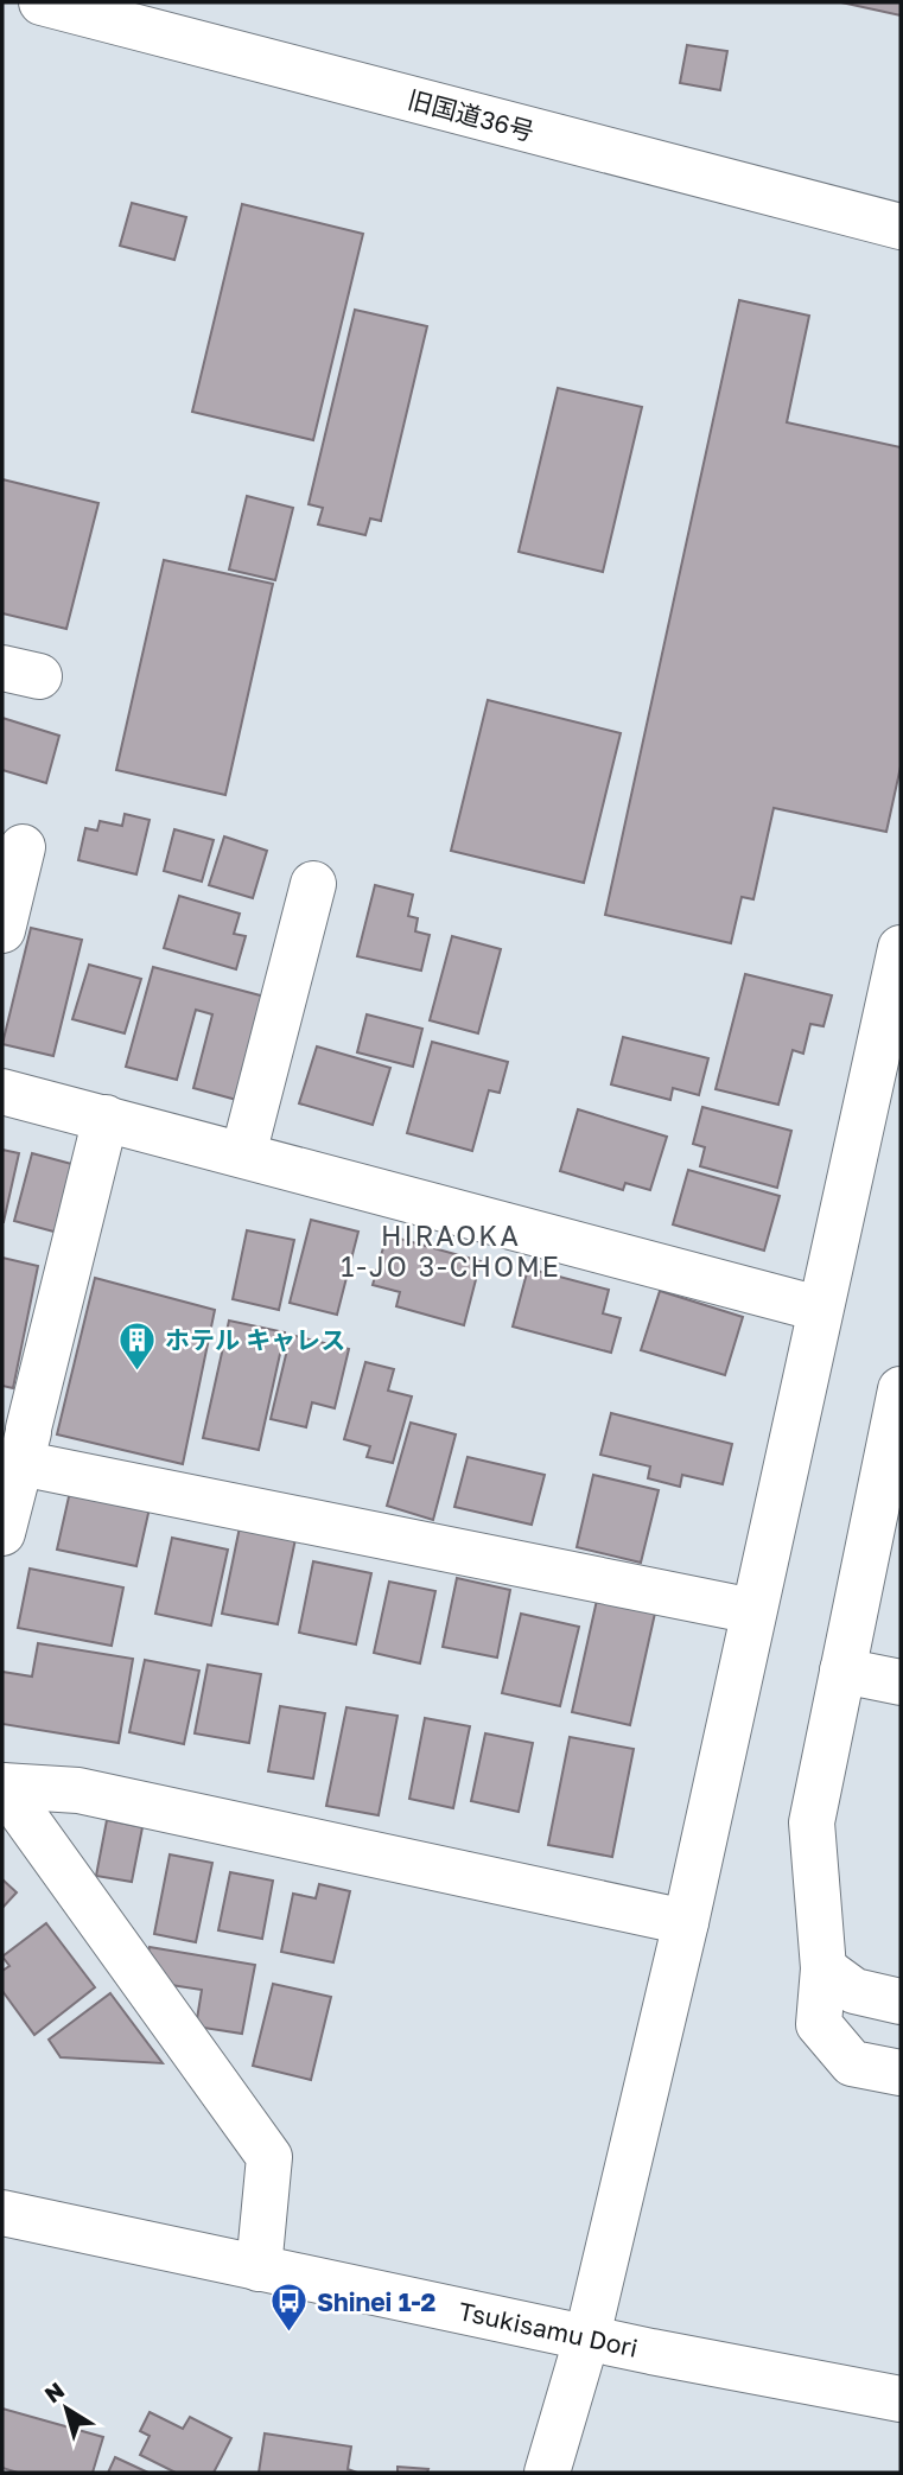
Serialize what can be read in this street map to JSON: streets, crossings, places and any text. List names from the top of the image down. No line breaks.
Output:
{"streets":{"main road":["旧国道36号","Tsukisamu Dori"]},"districts":["HIRAOKA 1-JO 3-CHOME"],"places":{"building":["ホテル キャレス"],"bus stop":["Shinei 1-2"]},"north":"top left"}
